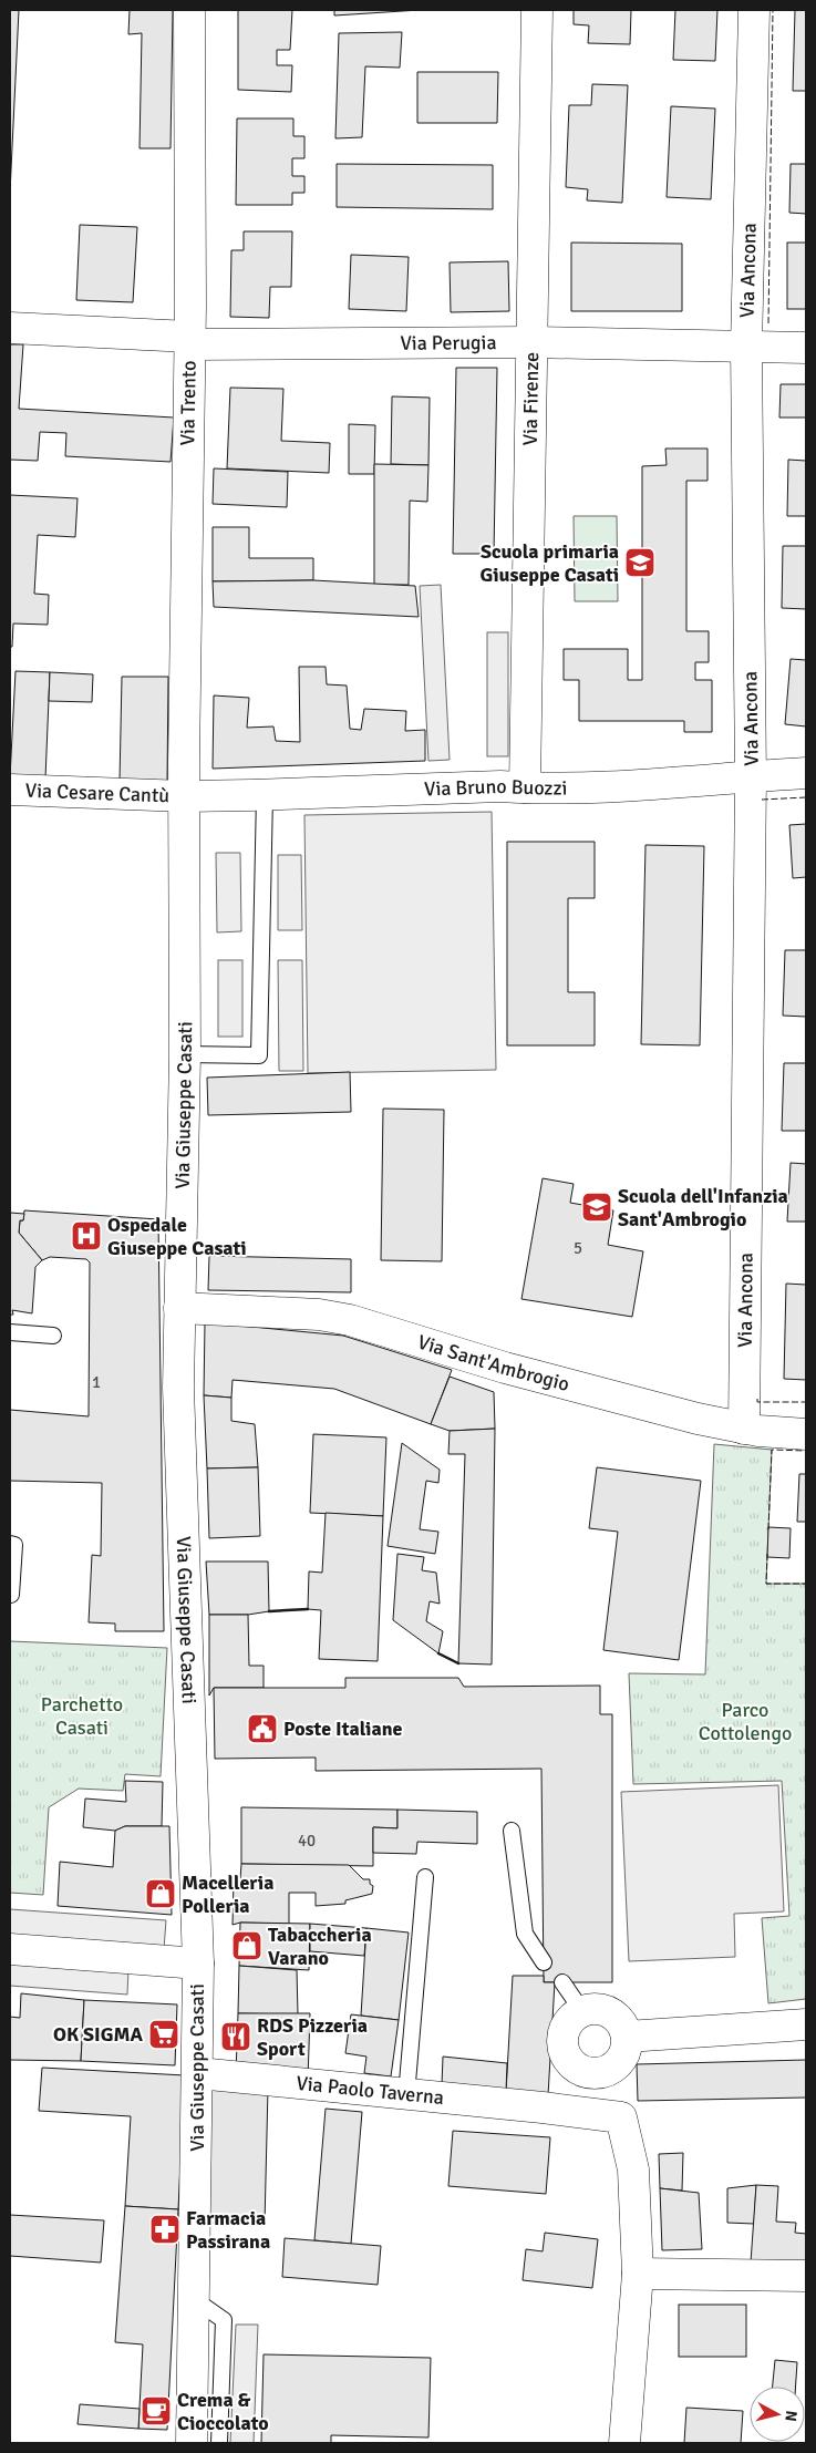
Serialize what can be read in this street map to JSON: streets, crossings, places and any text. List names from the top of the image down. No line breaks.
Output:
{"streets":{"street":["Via Ancona","Via Perugia","Via Firenze","Via Trento","Via Bruno Buozzi","Via Cesare Cantù","Via Giuseppe Casati","Via Sant'Ambrogio","Via Paolo Taverna"]},"crossings":[["Via Ancona","Via Perugia"],["Via Ancona","Via Bruno Buozzi"],["Via Ancona","Via Sant'Ambrogio"],["Via Perugia","Via Firenze"],["Via Perugia","Via Trento"],["Via Firenze","Via Bruno Buozzi"],["Via Trento","Via Bruno Buozzi"],["Via Trento","Via Cesare Cantù"],["Via Trento","Via Giuseppe Casati"],["Via Bruno Buozzi","Via Cesare Cantù"],["Via Bruno Buozzi","Via Giuseppe Casati"],["Via Cesare Cantù","Via Giuseppe Casati"],["Via Giuseppe Casati","Via Sant'Ambrogio"],["Via Giuseppe Casati","Via Paolo Taverna"]],"parks":["Parchetto Casati","Parco Cottolengo"],"places":{"school or university":["Scuola primaria Giuseppe Casati","Scuola dell'Infanzia Sant'Ambrogio"],"hospital":["Ospedale Giuseppe Casati"],"public building":["Poste Italiane"],"shop":["Macelleria Polleria","Tabaccheria Varano"],"supermarket":["OK SIGMA"],"restaurant":["RDS Pizzeria Sport"],"pharmacy":["Farmacia Passirana"],"cafe":["Crema & Cioccolato"]},"house_numbers":["5","1","40"],"north":"right"}
